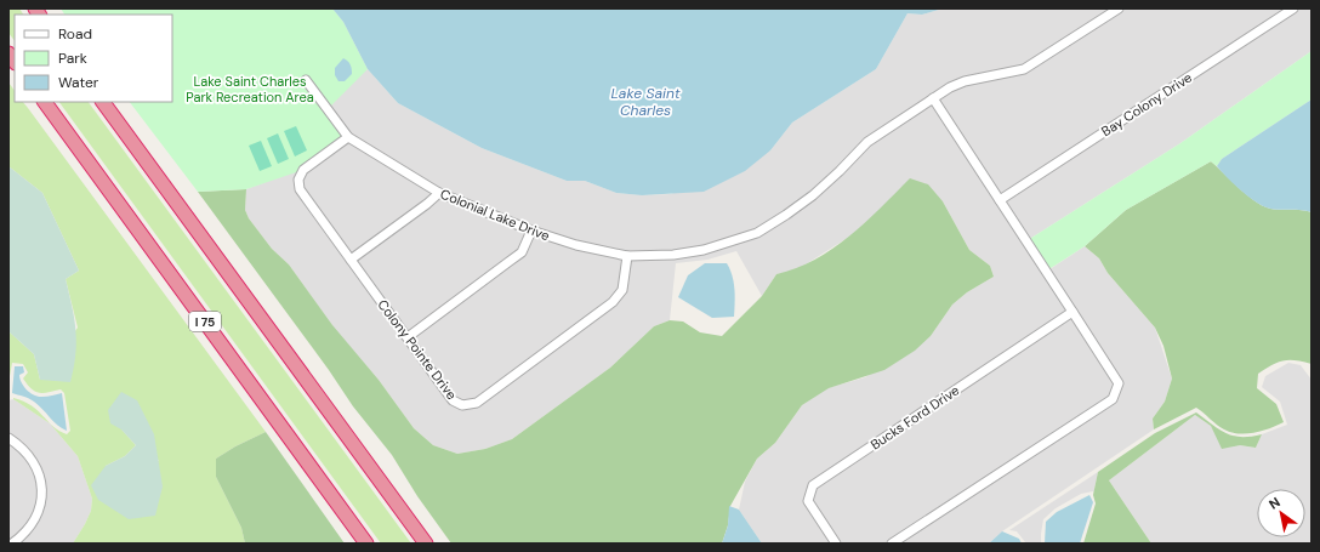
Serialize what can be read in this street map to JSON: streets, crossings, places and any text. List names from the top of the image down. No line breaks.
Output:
{"streets":{"highway":["I 75"],"street":["Bay Colony Drive","Colonial Lake Drive","Colony Pointe Drive","Bucks Ford Drive"]},"crossings":[["Colonial Lake Drive","Colony Pointe Drive"]],"water":["Lake Saint Charles"],"parks":["Lake Saint Charles Park Recreation Area"],"legend":["Road","Park","Water"],"north":"top left"}
